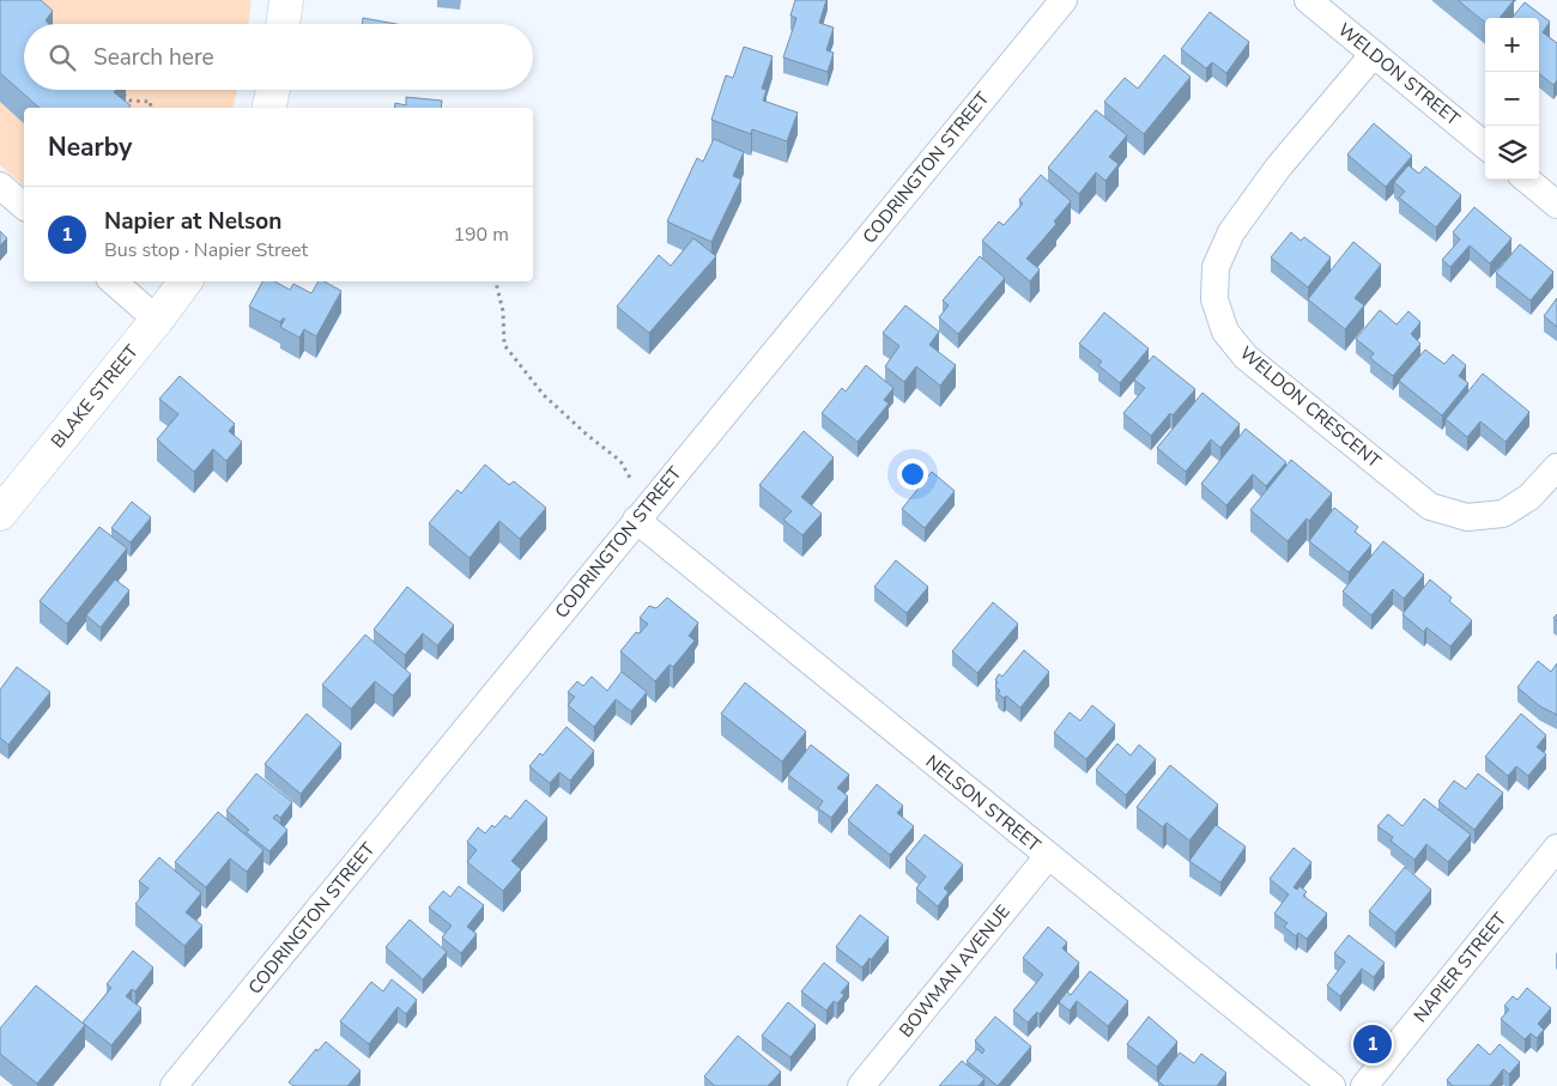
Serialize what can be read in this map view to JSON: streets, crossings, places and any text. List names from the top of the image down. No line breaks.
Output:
{"streets":{"main road":["BLAKE STREET"],"street":["WELDON STREET","CODRINGTON STREET","WELDON CRESCENT","NELSON STREET","NAPIER STREET","BOWMAN AVENUE"]},"crossings":[["WELDON STREET","WELDON CRESCENT"],["CODRINGTON STREET","NELSON STREET"],["NELSON STREET","BOWMAN AVENUE"]],"page":{"map_buttons":["+","−"],"search":"Search here","heading":"Nearby","list":[{"mark":"1","name":"Napier at Nelson","note":"Bus stop · Napier Street","value":"190 m"}],"pins":"1"}}
